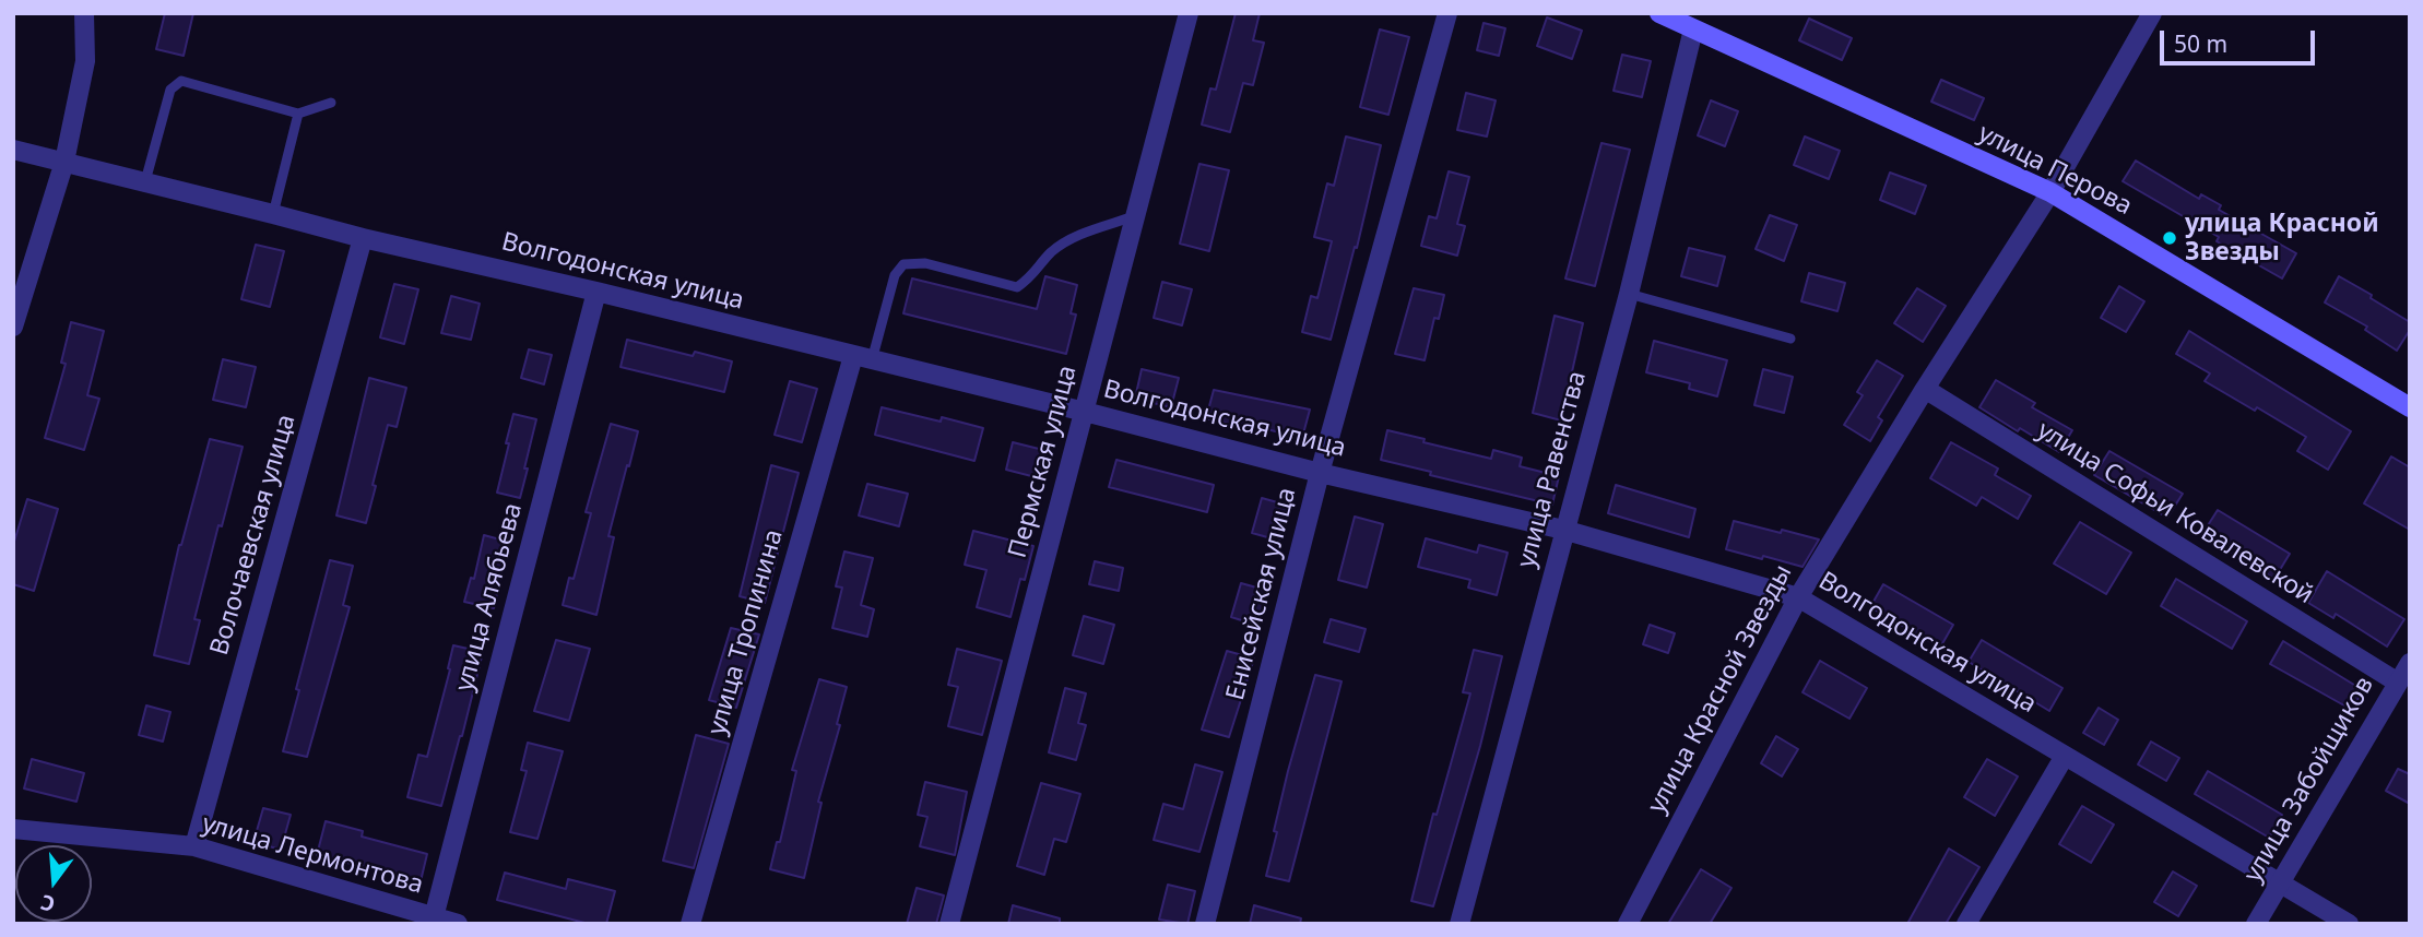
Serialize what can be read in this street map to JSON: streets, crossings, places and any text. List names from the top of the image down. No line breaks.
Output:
{"streets":{"main road":["улица Перова"],"street":["Волгодонская улица","Пермская улица","улица Равенства","улица Софьи Ковалевской","Волочаевская улица","Енисейская улица","улица Алябьева","улица Тропинина","улица Красной Звезды","улица Забойщиков","улица Лермонтова"]},"crossings":[["улица Перова","улица Равенства"],["улица Перова","улица Красной Звезды"],["Волгодонская улица","Пермская улица"],["Волгодонская улица","улица Равенства"],["Волгодонская улица","Волочаевская улица"],["Волгодонская улица","Енисейская улица"],["Волгодонская улица","улица Алябьева"],["Волгодонская улица","улица Тропинина"],["Волгодонская улица","улица Красной Звезды"],["Волгодонская улица","улица Забойщиков"],["улица Софьи Ковалевской","улица Красной Звезды"],["улица Софьи Ковалевской","улица Забойщиков"],["Волочаевская улица","улица Лермонтова"],["улица Алябьева","улица Лермонтова"]],"places":["улица Красной Звезды"],"scale_bar":"50 m","north":"bottom"}
